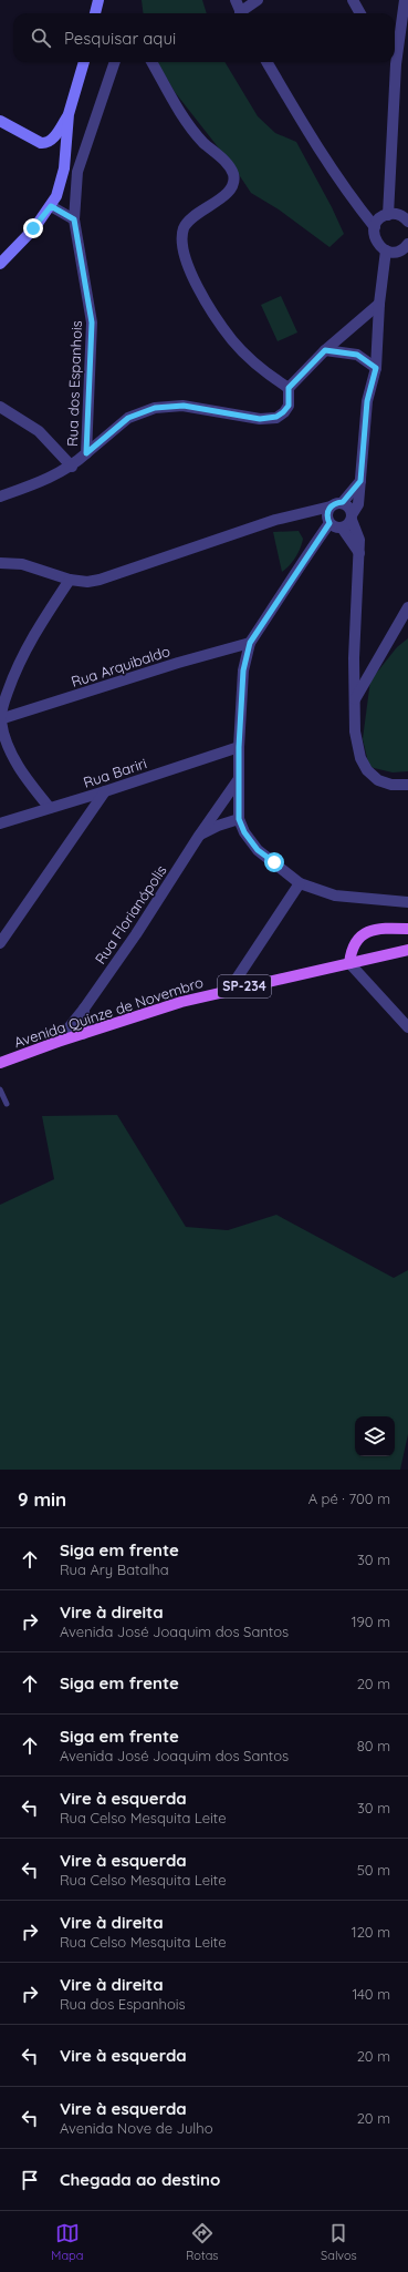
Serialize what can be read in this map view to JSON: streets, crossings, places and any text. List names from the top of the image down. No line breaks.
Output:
{"streets":{"main road":["SP-234","Avenida Quinze de Novembro"],"street":["Rua dos Espanhois","Rua Arquibaldo","Rua Bariri","Rua Florianópolis"]},"crossings":[["Rua Florianópolis","Avenida Quinze de Novembro"]],"page":{"search":"Pesquisar aqui","heading":["9 min","A pé · 700 m"],"list":[["Siga em frente","Rua Ary Batalha","30 m"],["Vire à direita","Avenida José Joaquim dos Santos","190 m"],["Siga em frente","20 m"],["Siga em frente","Avenida José Joaquim dos Santos","80 m"],["Vire à esquerda","Rua Celso Mesquita Leite","30 m"],["Vire à esquerda","Rua Celso Mesquita Leite","50 m"],["Vire à direita","Rua Celso Mesquita Leite","120 m"],["Vire à direita","Rua dos Espanhois","140 m"],["Vire à esquerda","20 m"],["Vire à esquerda","Avenida Nove de Julho","20 m"],"Chegada ao destino"],"nav":["Mapa","Rotas","Salvos"]}}
